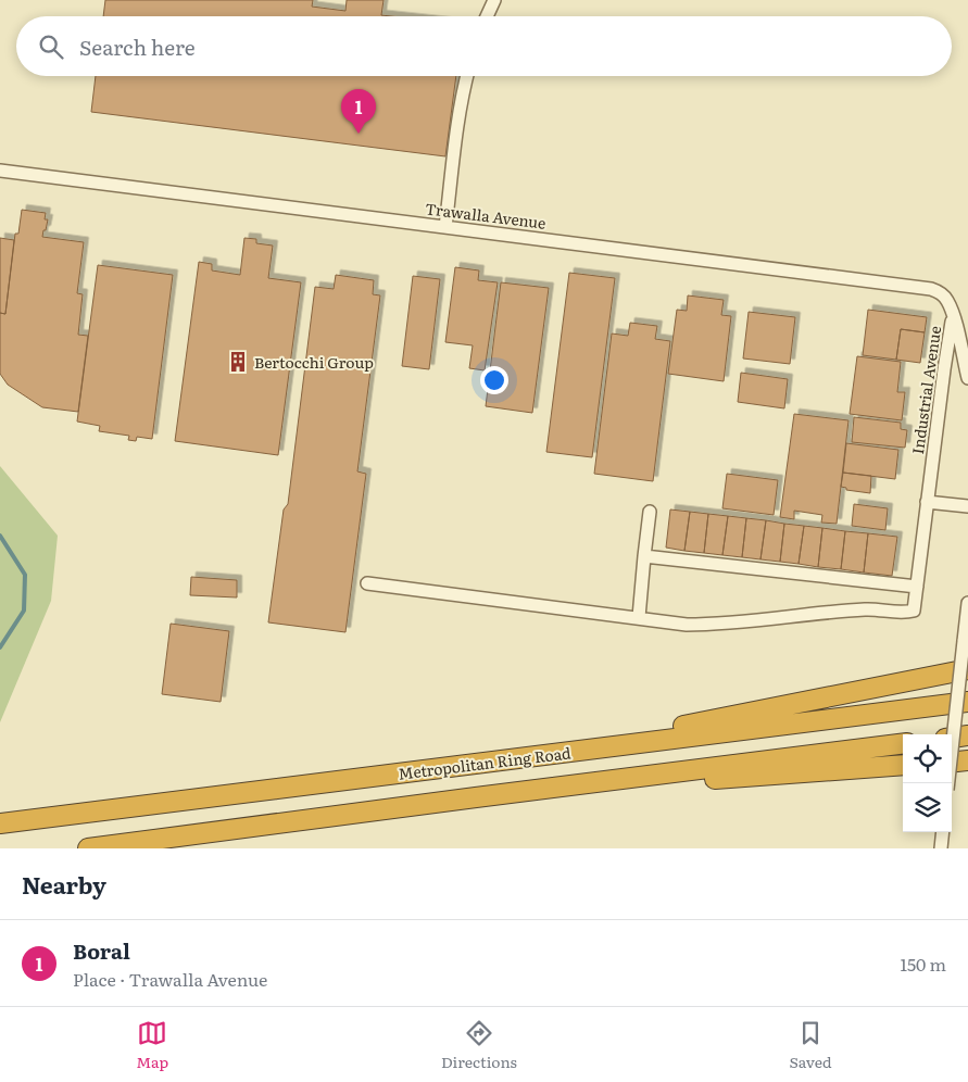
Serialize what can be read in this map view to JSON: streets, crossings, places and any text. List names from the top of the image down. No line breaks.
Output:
{"streets":{"highway":["Metropolitan Ring Road"],"street":["Trawalla Avenue","Industrial Avenue"]},"crossings":[["Trawalla Avenue","Industrial Avenue"]],"places":{"building":["Bertocchi Group"]},"page":{"search":"Search here","pins":"1","heading":"Nearby","list":[{"mark":"1","name":"Boral","note":"Place · Trawalla Avenue","value":"150 m"}],"nav":["Map","Directions","Saved"]}}
